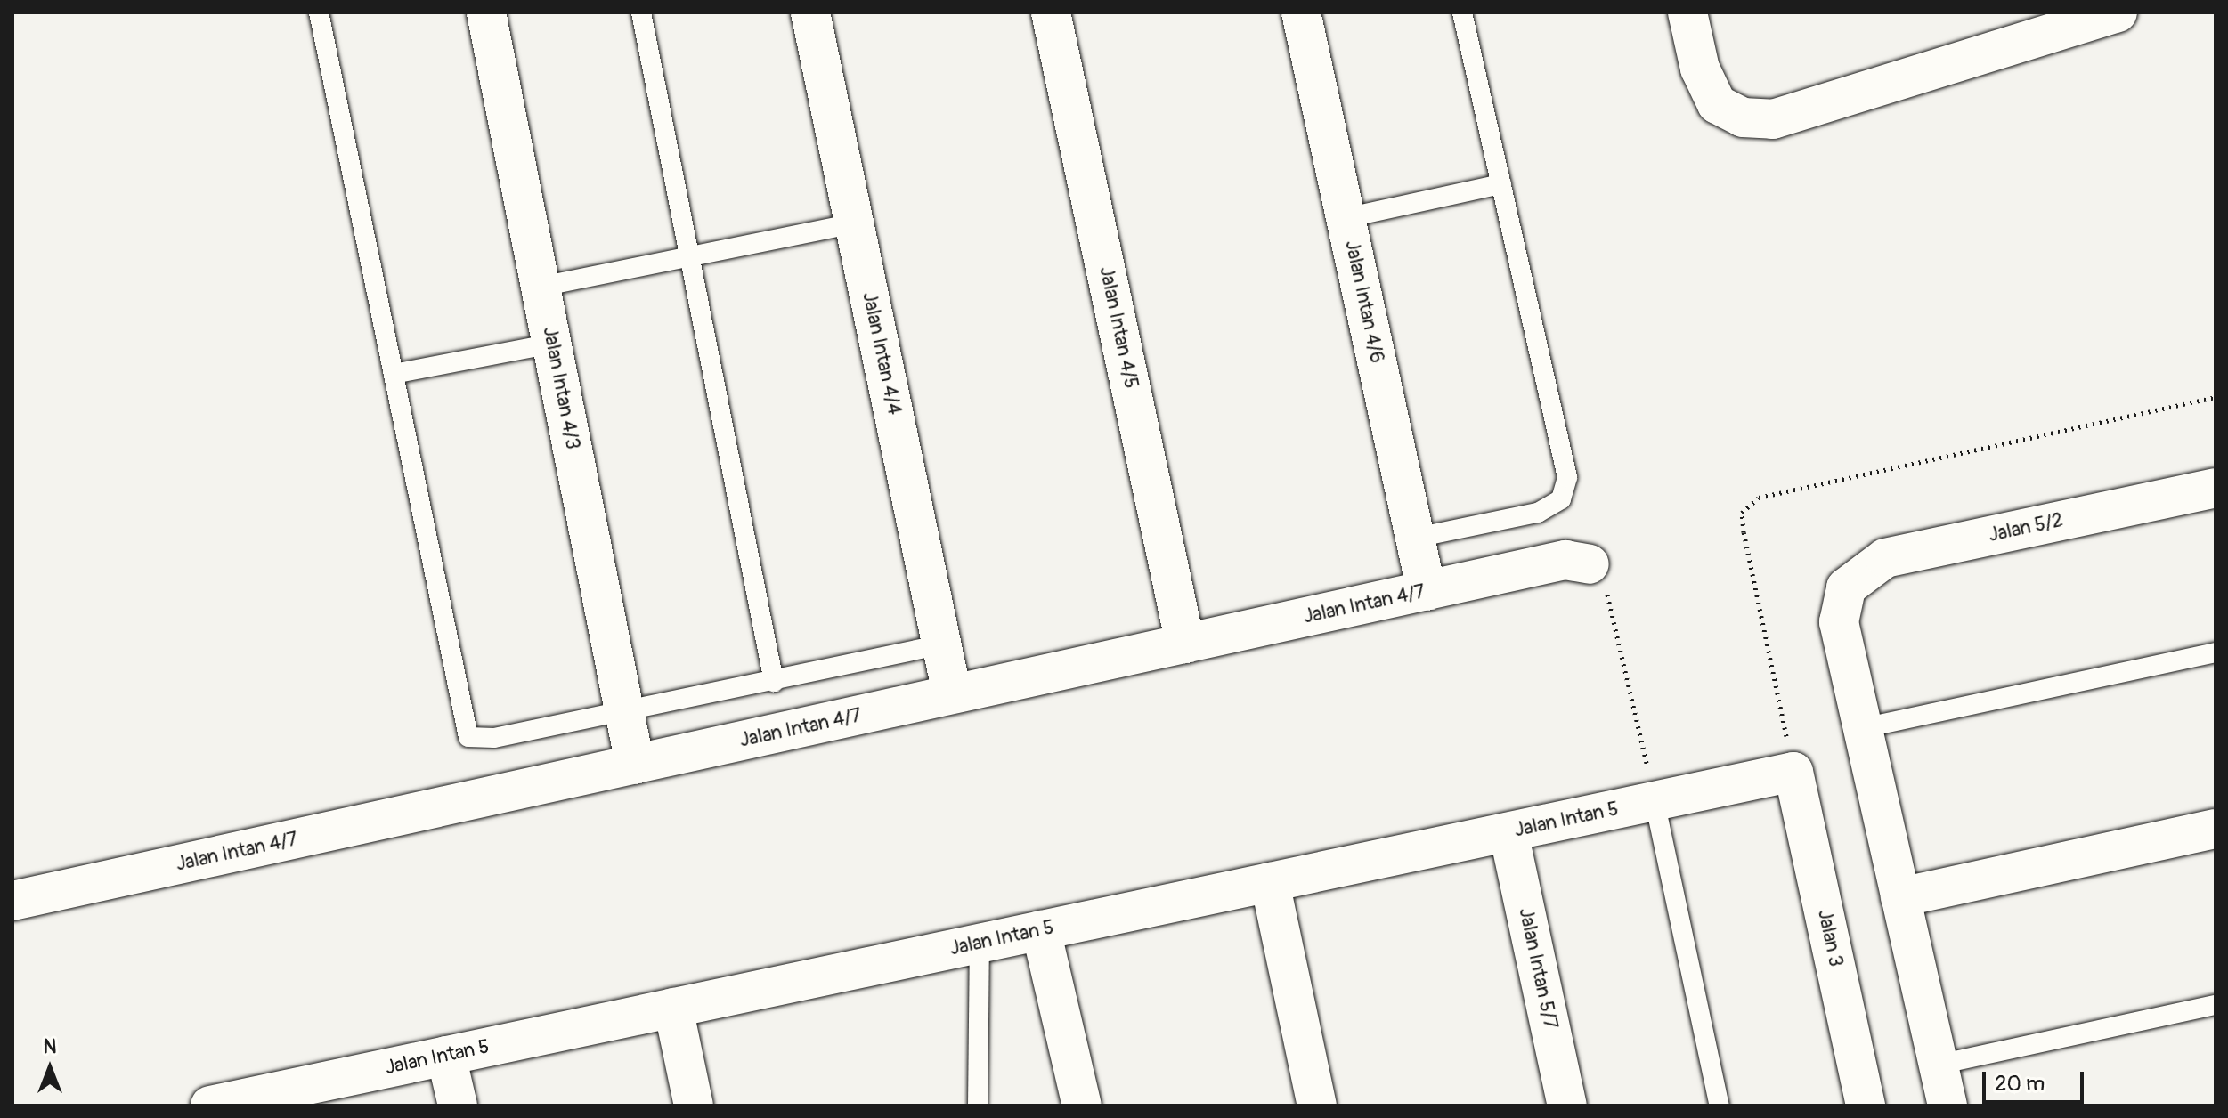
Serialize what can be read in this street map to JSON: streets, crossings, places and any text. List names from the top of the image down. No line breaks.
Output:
{"streets":{"street":["Jalan Intan 4/6","Jalan Intan 4/5","Jalan Intan 4/4","Jalan Intan 4/3","Jalan 5/2","Jalan Intan 4/7","Jalan Intan 5","Jalan 3","Jalan Intan 5/7"]},"crossings":[["Jalan Intan 4/6","Jalan Intan 4/7"],["Jalan Intan 4/5","Jalan Intan 4/7"],["Jalan Intan 4/4","Jalan Intan 4/7"],["Jalan Intan 4/3","Jalan Intan 4/7"],["Jalan Intan 5","Jalan 3"],["Jalan Intan 5","Jalan Intan 5/7"]],"scale_bar":"20 m","north":"top"}
